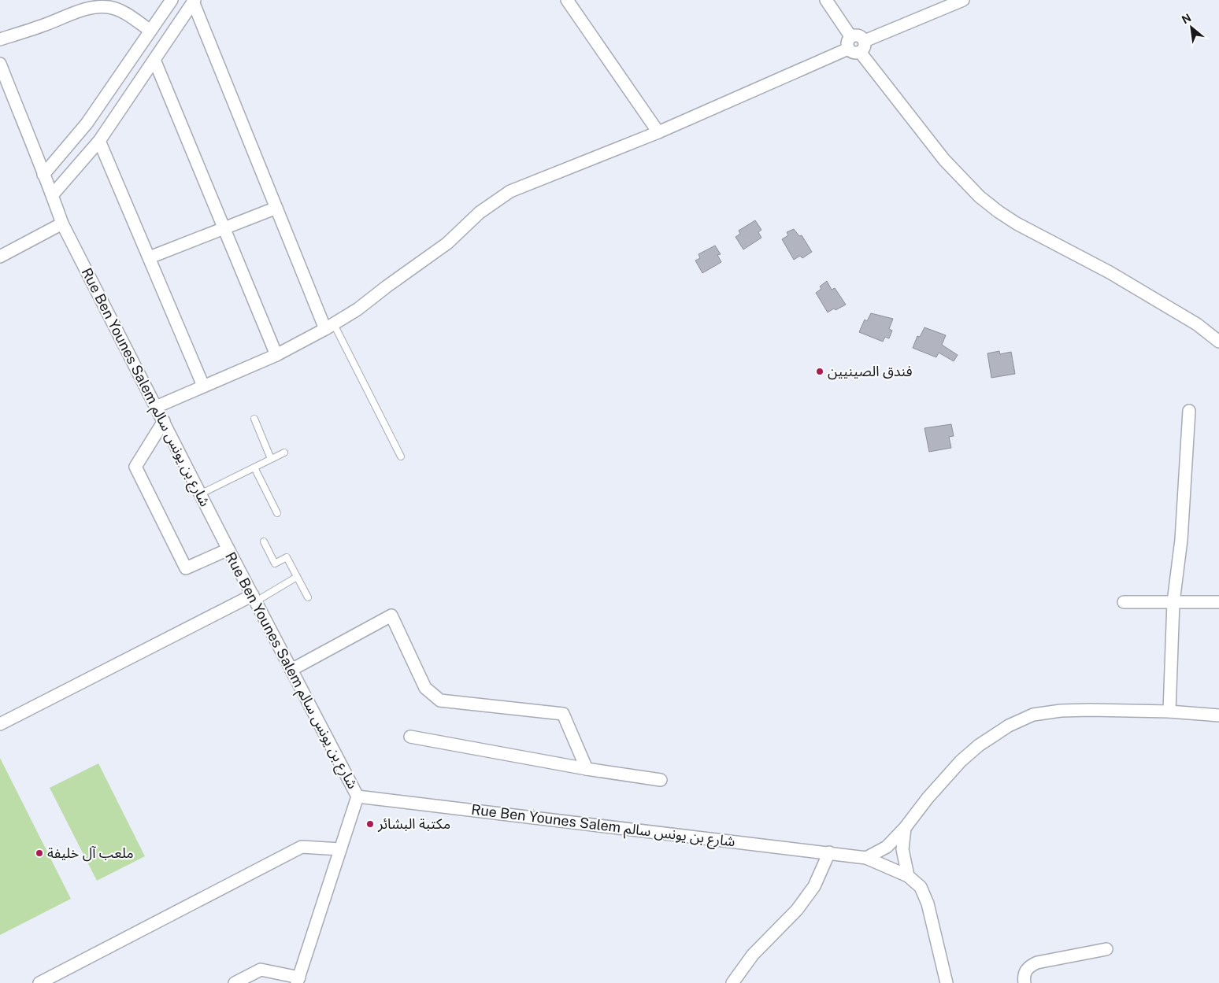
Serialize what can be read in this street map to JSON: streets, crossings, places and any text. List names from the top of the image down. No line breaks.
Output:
{"streets":{"street":["Rue Ben Younes Salem شارع بن يونس سالم"]},"places":["فندق الصينيين","مكتبة البشائر","ملعب آل خليفة"],"north":"top left"}
